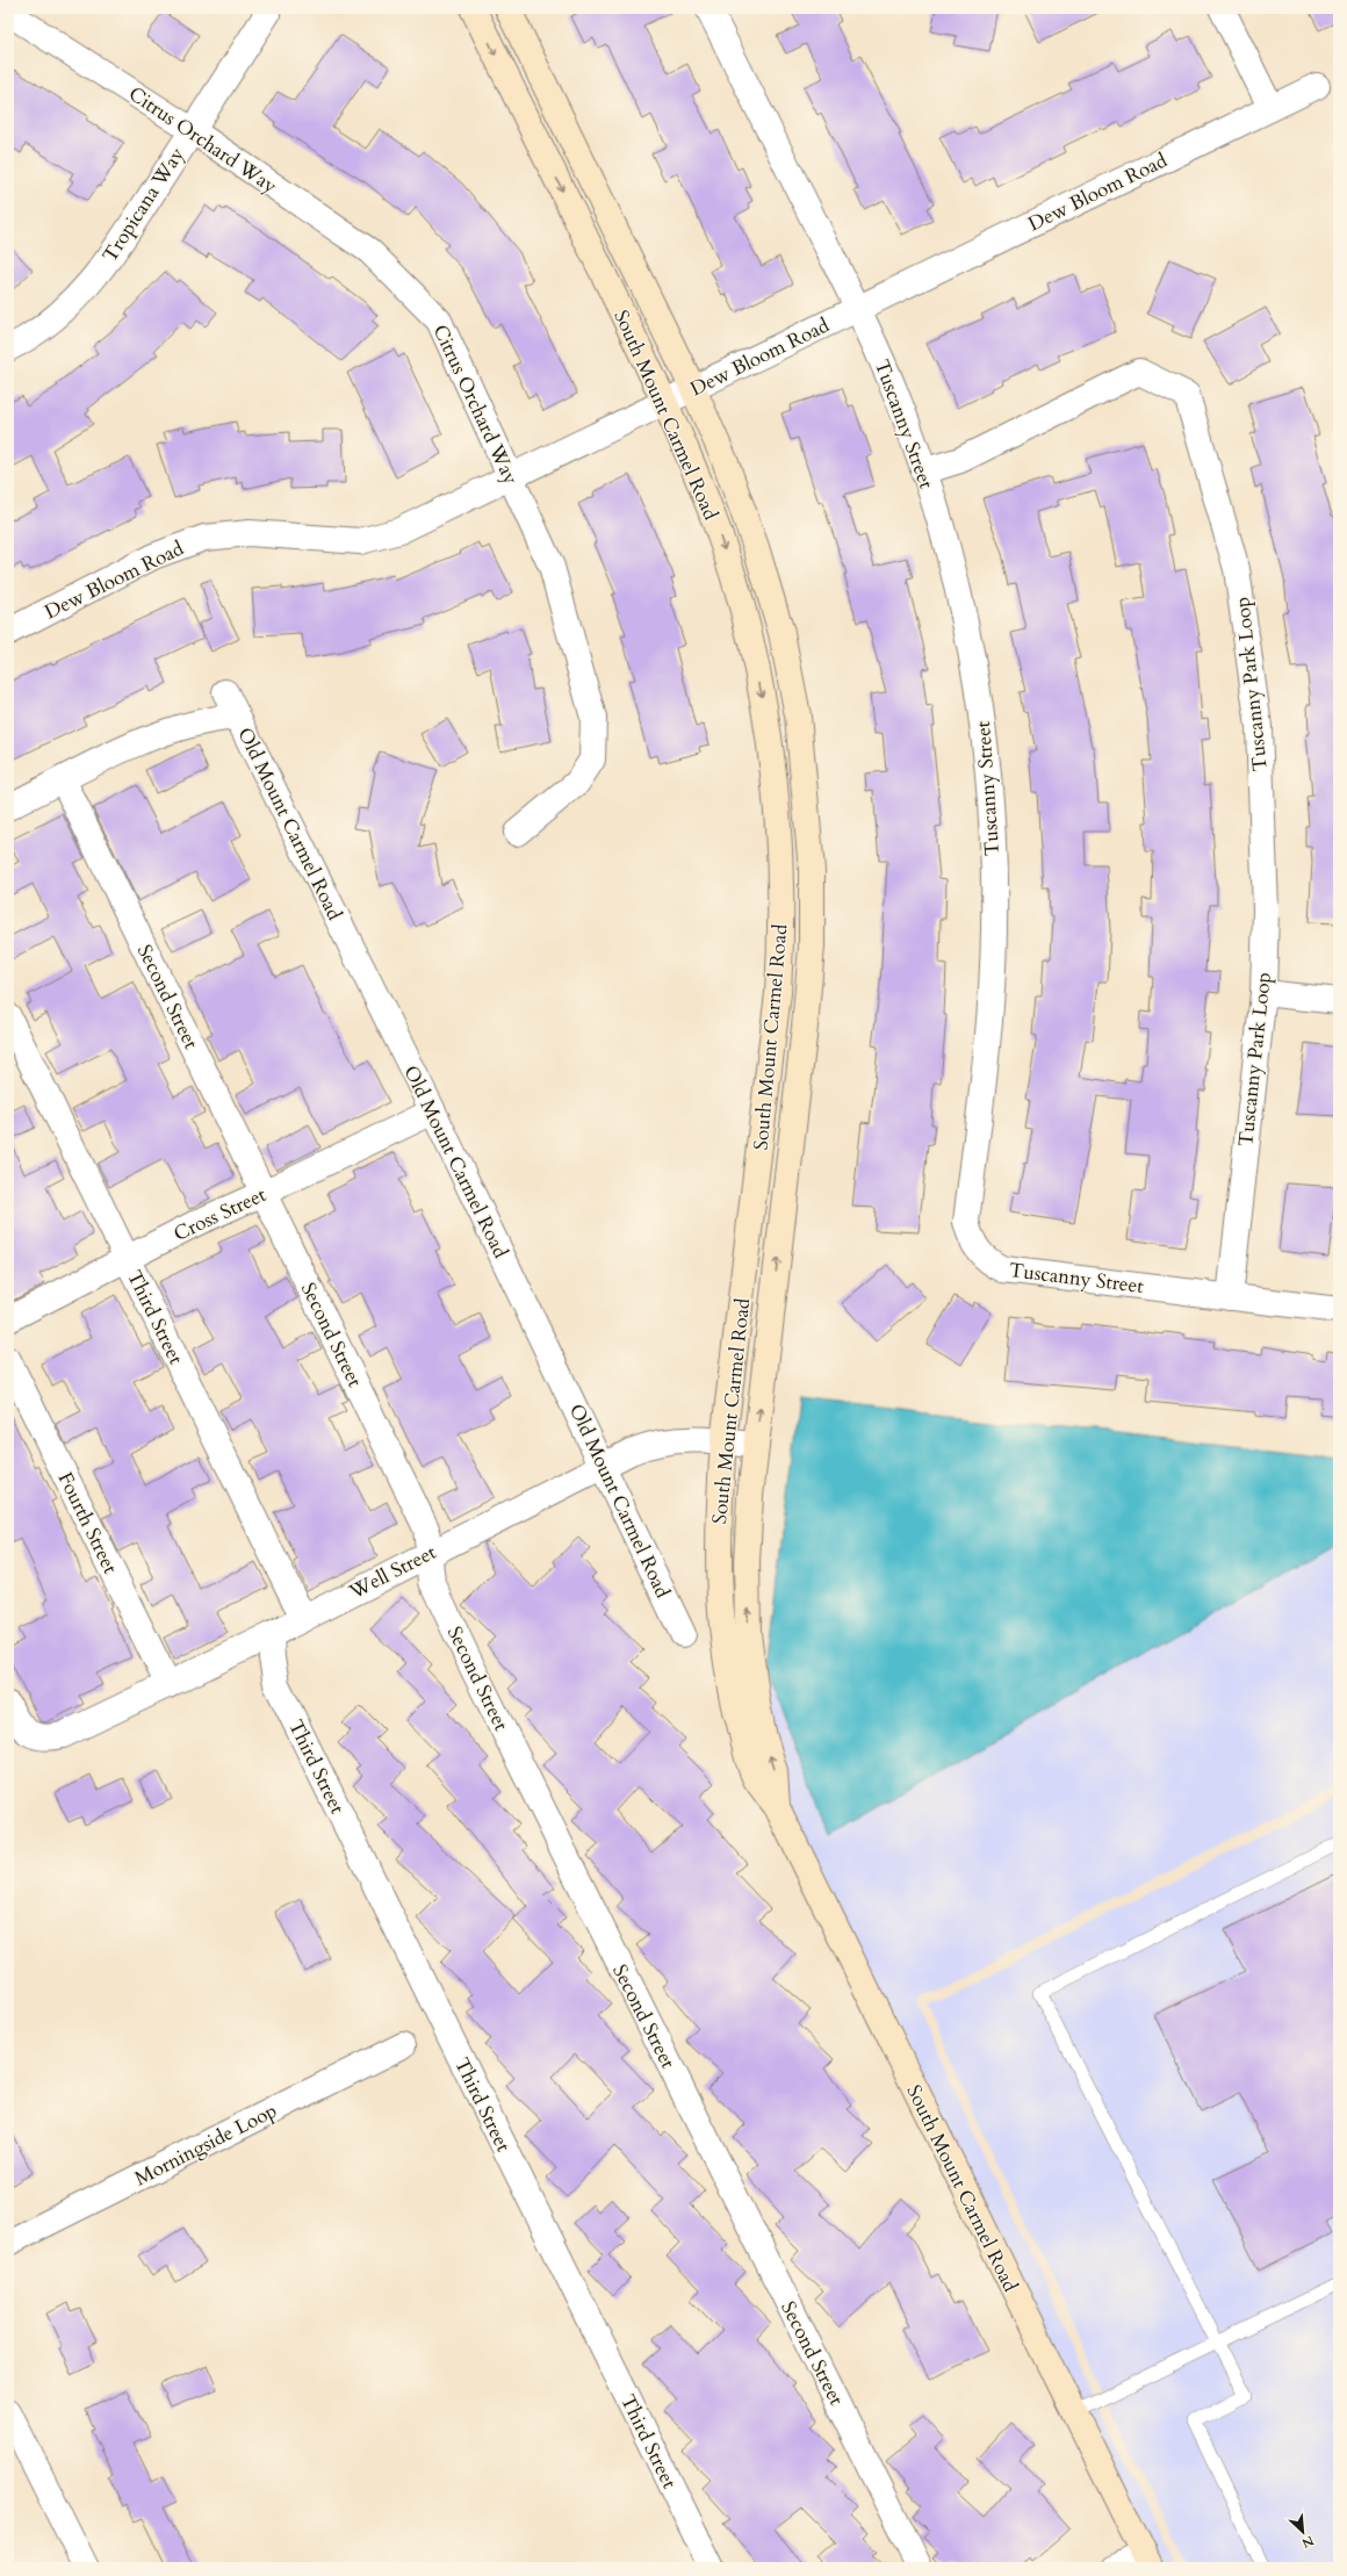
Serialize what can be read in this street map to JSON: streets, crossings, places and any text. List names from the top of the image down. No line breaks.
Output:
{"streets":{"street":["Citrus Orchard Way","Dew Bloom Road","Tropicana Way","South Mount Carmel Road","Tuscanny Street","Tuscanny Park Loop","Old Mount Carmel Road","Second Street","Cross Street","Third Street","Fourth Street","Well Street","Morningside Loop"]},"crossings":[["Citrus Orchard Way","Dew Bloom Road"],["Citrus Orchard Way","Tropicana Way"],["Dew Bloom Road","South Mount Carmel Road"],["Dew Bloom Road","Tuscanny Street"],["South Mount Carmel Road","Well Street"],["Tuscanny Street","Tuscanny Park Loop"],["Old Mount Carmel Road","Cross Street"],["Old Mount Carmel Road","Well Street"],["Second Street","Cross Street"],["Second Street","Well Street"],["Cross Street","Third Street"],["Third Street","Well Street"],["Fourth Street","Well Street"]],"north":"bottom right"}
